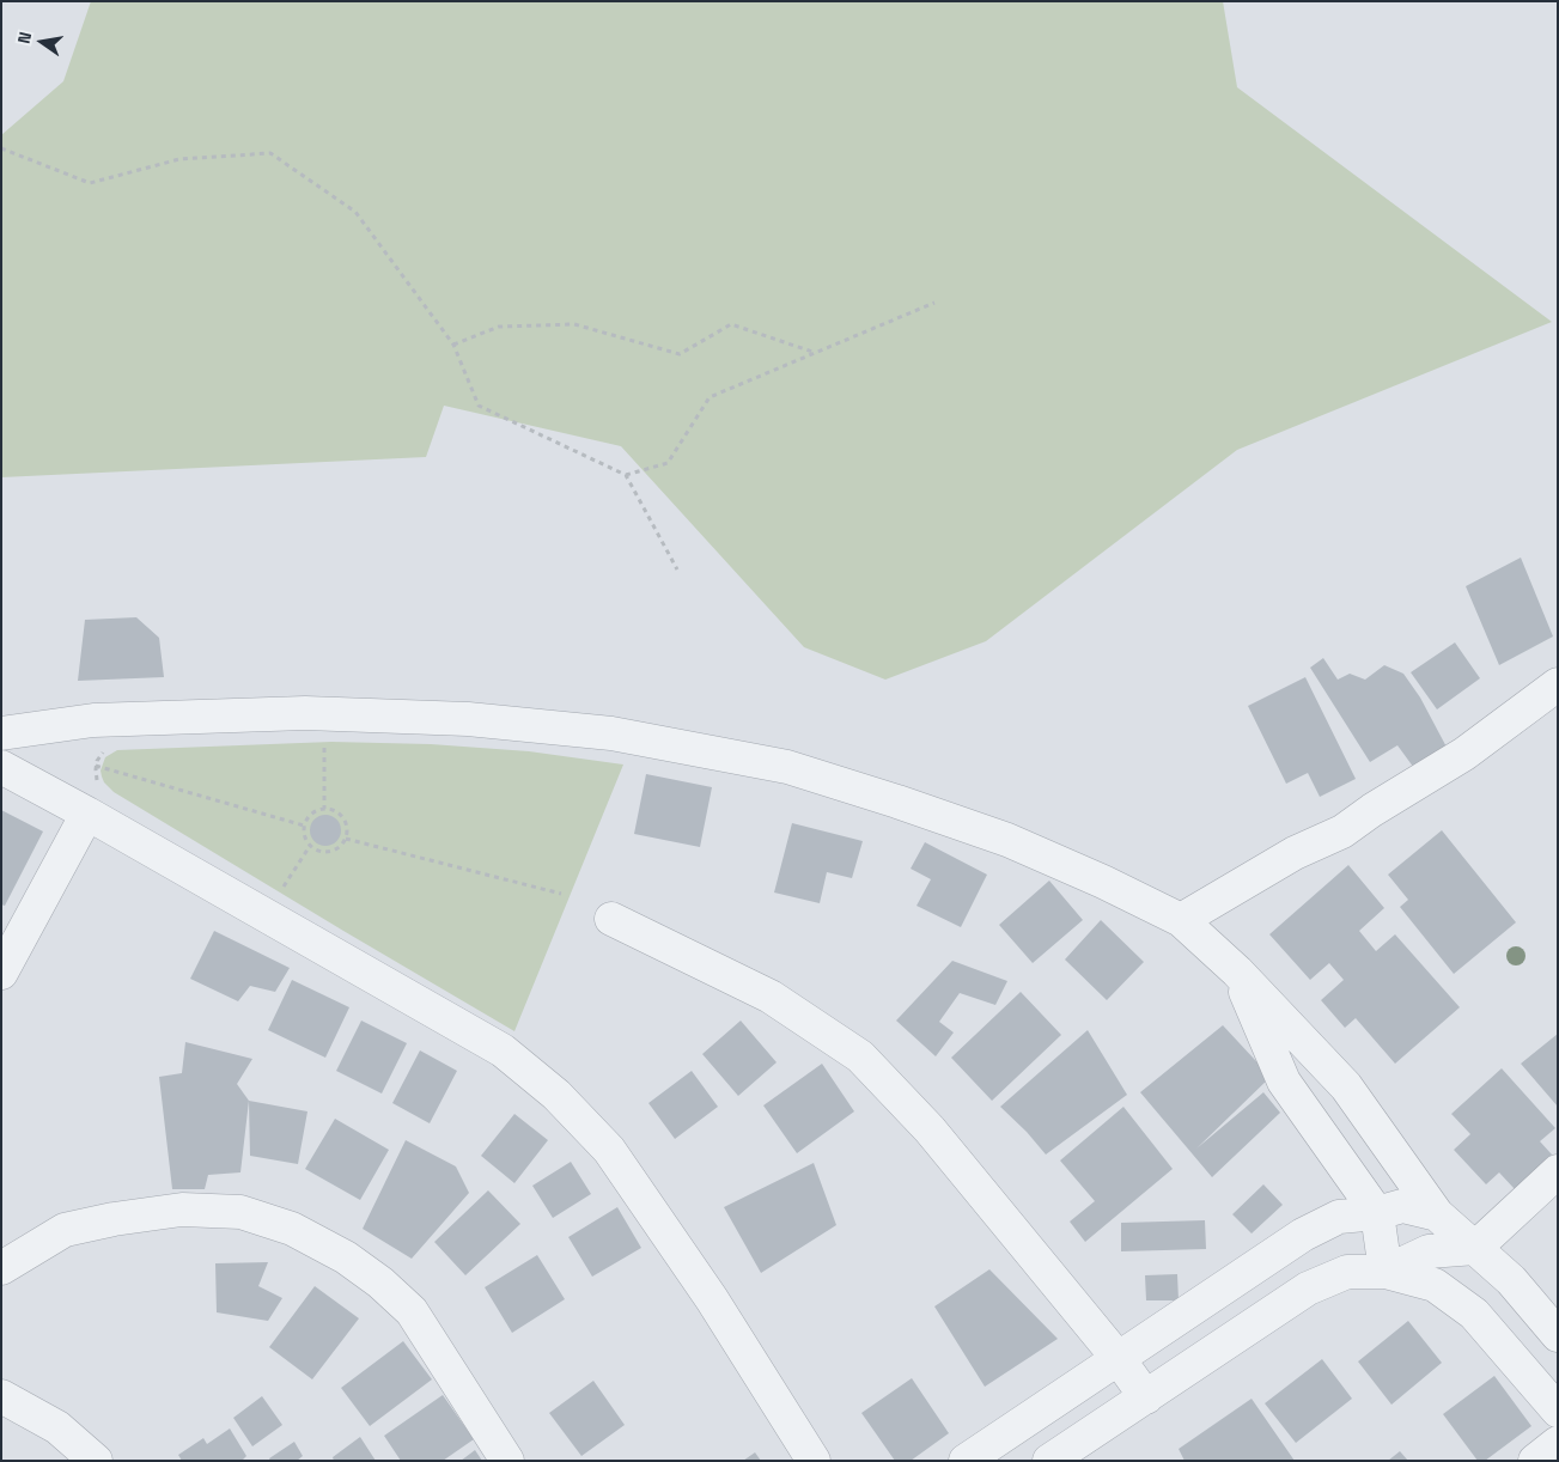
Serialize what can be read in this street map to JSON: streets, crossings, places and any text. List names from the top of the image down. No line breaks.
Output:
{"north":"left"}
